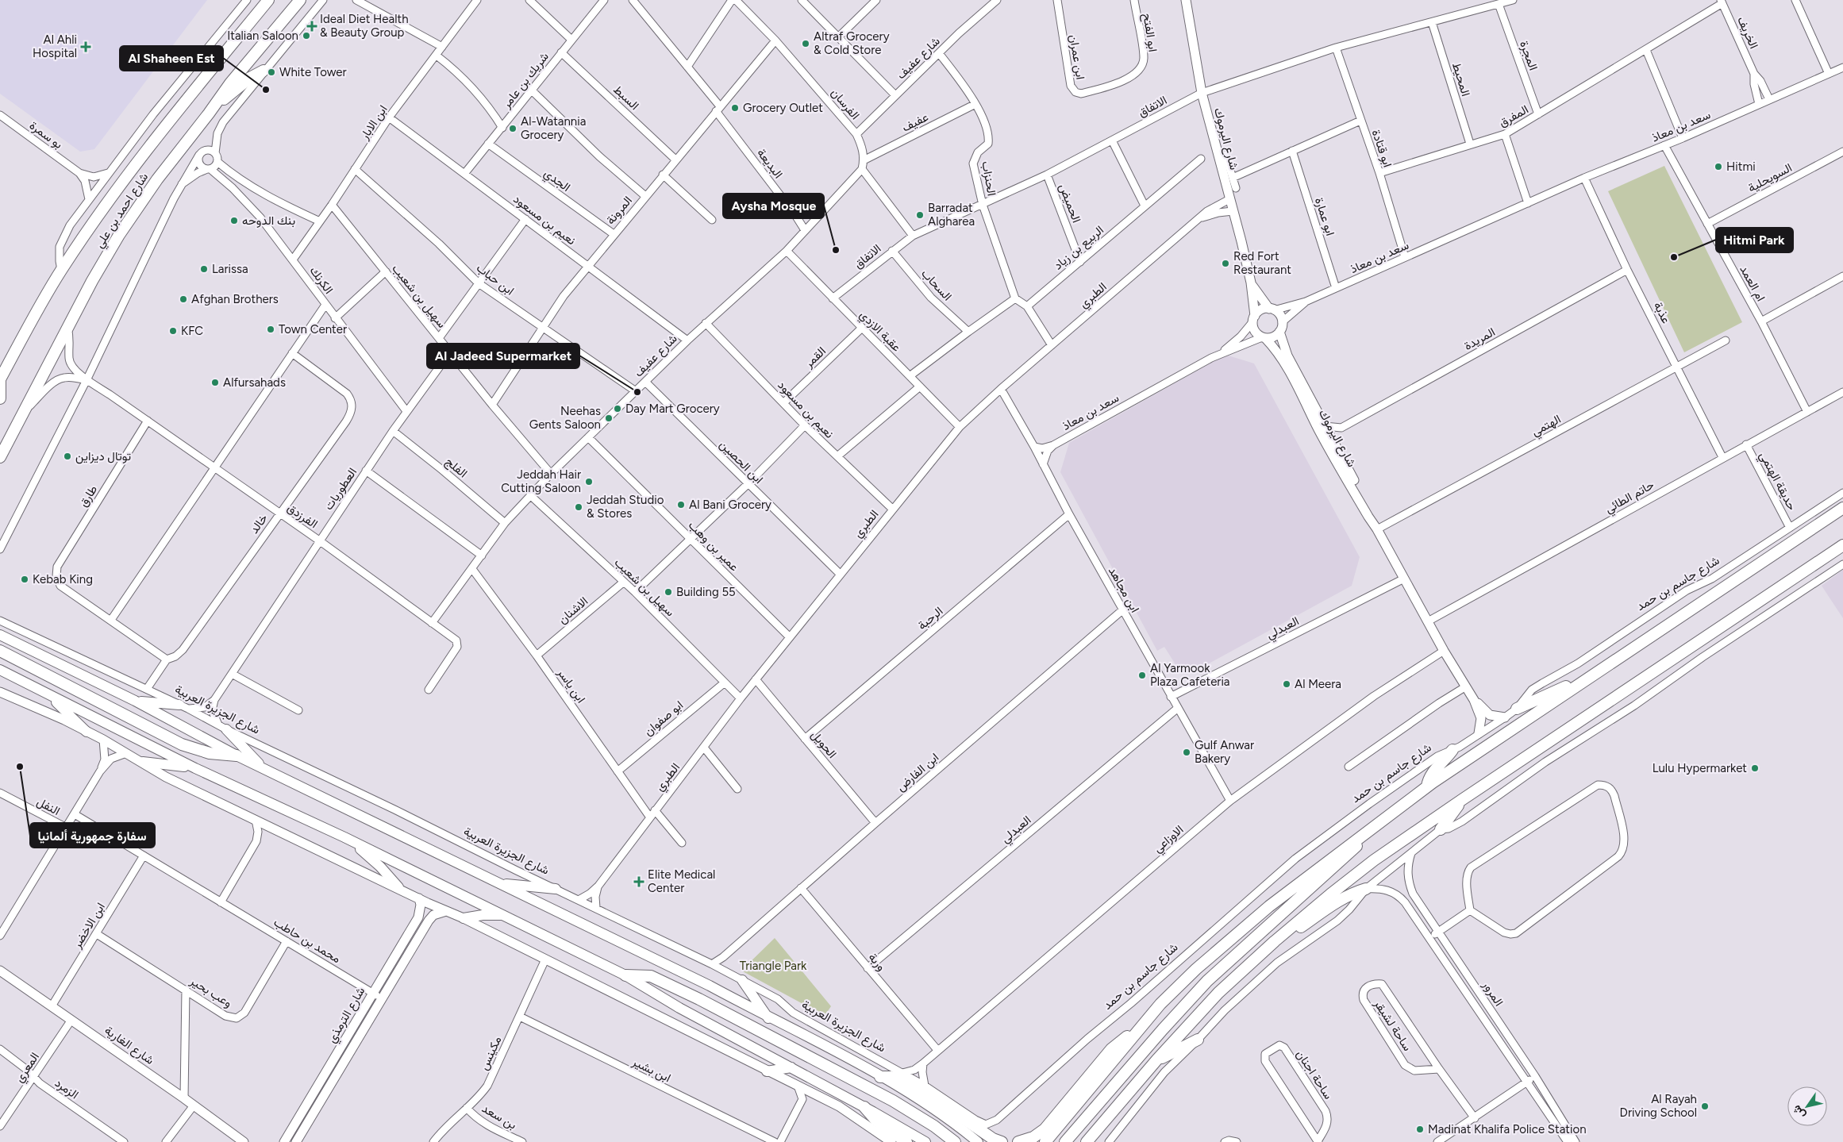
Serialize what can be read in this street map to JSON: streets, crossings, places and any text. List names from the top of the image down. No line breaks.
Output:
{"streets":{"main road":["شارع احمد بن علي"],"street":["ابو الفتح","الخريف","المجرة","ابن عمران","شارع عفيف","المحيط","شريك بن عامر","السبط","الفرسان","الاتفاق","المفرق","ابن الابار","عفيف","سعد بن معاذ","بو سمرة","شارع اليرموك","ابو قتادة","البديعة","السويحلية","الحنزاب","الجدي","الحميض","المرونة","ابو عمارة","نعيم بن مسعود","الربيع بن زياد","ابن حباب","الكرنك","ام العمد","السحاب","الطبري","سهيل بن شعيب","عذبة","عقبة الازدي","المريدة","القمر","الهتمي","ابن الحصين","الفلج","حديقة الهتمي","العطوريات","طارق","حاتم الطائي","الفرزدق","خالد","عمير بن وهب","شارع جاسم بن حمد","ابن مجاهد","الاشنان","الرحبة","العبدلي","ابن ياسر","شارع الجزيرة العربية","ابو صفوان","الحويل","ابن الفارض","النفل","الاوزاعي","ابن الاخضر","محمد بن حاطب","وربة","وعب بحير","المرور","شارع الترمذي","ساحة لشيقر","شارع الغارية","مكينس","المعري","ابن بشير","ساحة اجنان","الزمرد","بن سعد"]},"crossings":[["ابو الفتح","ابن عمران"],["الخريف","المفرق"],["الخريف","سعد بن معاذ"],["المجرة","الاتفاق"],["المجرة","المفرق"],["شارع عفيف","الفرسان"],["شارع عفيف","البديعة"],["شارع عفيف","الحنزاب"],["شارع عفيف","نعيم بن مسعود"],["شارع عفيف","ابن حباب"],["شارع عفيف","سهيل بن شعيب"],["شارع عفيف","عقبة الازدي"],["شارع عفيف","ابن الحصين"],["شارع عفيف","الفلج"],["شارع عفيف","الفرزدق"],["شارع عفيف","عمير بن وهب"],["شارع عفيف","ابن ياسر"],["المحيط","الاتفاق"],["المحيط","المفرق"],["شريك بن عامر","السبط"],["شريك بن عامر","الجدي"],["شريك بن عامر","نعيم بن مسعود"],["السبط","المرونة"],["الفرسان","عفيف"],["الفرسان","المرونة"],["الاتفاق","شارع اليرموك"],["الاتفاق","ابو قتادة"],["الاتفاق","الحنزاب"],["الاتفاق","الحميض"],["الاتفاق","السحاب"],["الاتفاق","عقبة الازدي"],["المفرق","ابو قتادة"],["ابن الابار","نعيم بن مسعود"],["ابن الابار","ابن حباب"],["ابن الابار","الكرنك"],["ابن الابار","سهيل بن شعيب"],["عفيف","الحنزاب"],["سعد بن معاذ","شارع اليرموك"],["سعد بن معاذ","ابو قتادة"],["سعد بن معاذ","ابو عمارة"],["سعد بن معاذ","ام العمد"],["سعد بن معاذ","عذبة"],["سعد بن معاذ","ابن مجاهد"],["شارع اليرموك","الطبري"],["شارع اليرموك","الهتمي"],["شارع اليرموك","حاتم الطائي"],["شارع اليرموك","العبدلي"],["شارع اليرموك","الاوزاعي"],["البديعة","المرونة"],["السويحلية","ام العمد"],["الجدي","المرونة"],["الحميض","الربيع بن زياد"],["شارع احمد بن علي","الفرزدق"],["المرونة","نعيم بن مسعود"],["المرونة","ابن حباب"],["المرونة","سهيل بن شعيب"],["نعيم بن مسعود","الطبري"],["نعيم بن مسعود","القمر"],["الكرنك","العطوريات"],["ام العمد","حاتم الطائي"],["الطبري","سهيل بن شعيب"],["الطبري","عقبة الازدي"],["الطبري","ابن الحصين"],["الطبري","عمير بن وهب"],["الطبري","ابن مجاهد"],["الطبري","ابن ياسر"],["الطبري","شارع الجزيرة العربية"],["الطبري","الحويل"],["سهيل بن شعيب","العطوريات"],["سهيل بن شعيب","الاشنان"],["سهيل بن شعيب","ابو صفوان"],["عذبة","المريدة"],["عذبة","الهتمي"],["عذبة","حاتم الطائي"],["عقبة الازدي","القمر"],["الفلج","العطوريات"],["حديقة الهتمي","حاتم الطائي"],["حديقة الهتمي","شارع جاسم بن حمد"],["العطوريات","الفرزدق"],["طارق","الفرزدق"],["الفرزدق","خالد"],["شارع جاسم بن حمد","شارع الجزيرة العربية"],["ابن مجاهد","الرحبة"],["ابن مجاهد","العبدلي"],["ابن مجاهد","ابن الفارض"],["ابن مجاهد","الاوزاعي"],["الاشنان","ابن ياسر"],["الرحبة","الحويل"],["العبدلي","وربة"],["ابن ياسر","ابو صفوان"],["شارع الجزيرة العربية","ابن الفارض"],["شارع الجزيرة العربية","الاوزاعي"],["الحويل","ابن الفارض"],["ابن الفارض","وربة"],["الاوزاعي","وربة"],["ابن الاخضر","محمد بن حاطب"],["ابن الاخضر","وعب بحير"],["ابن الاخضر","شارع الغارية"],["محمد بن حاطب","وعب بحير"],["محمد بن حاطب","شارع الترمذي"],["شارع الغارية","المعري"],["مكينس","ابن بشير"],["مكينس","بن سعد"],["المعري","الزمرد"]],"parks":["Triangle Park"],"places":{"health":["Ideal Diet Health & Beauty Group","Al Ahli Hospital","Elite Medical Center"],"other":["Italian Saloon","Altraf Grocery & Cold Store","White Tower","Al Shaheen Est","Grocery Outlet","Al-Watannia Grocery","Hitmi","Barradat Algharea","بنك الدوحه","Aysha Mosque","Hitmi Park","Red Fort Restaurant","Larissa","Afghan Brothers","Town Center","KFC","Alfursahads","Al Jadeed Supermarket","Day Mart Grocery","Neehas Gents Saloon","توتال ديزاين","Jeddah Hair Cutting Saloon","Al Bani Grocery","Jeddah Studio & Stores","Kebab King","Building 55","Al Yarmook Plaza Cafeteria","Al Meera","Gulf Anwar Bakery","سفارة جمهورية ألمانيا","Lulu Hypermarket","Al Rayah Driving School","Madinat Khalifa Police Station"]},"north":"bottom left"}
